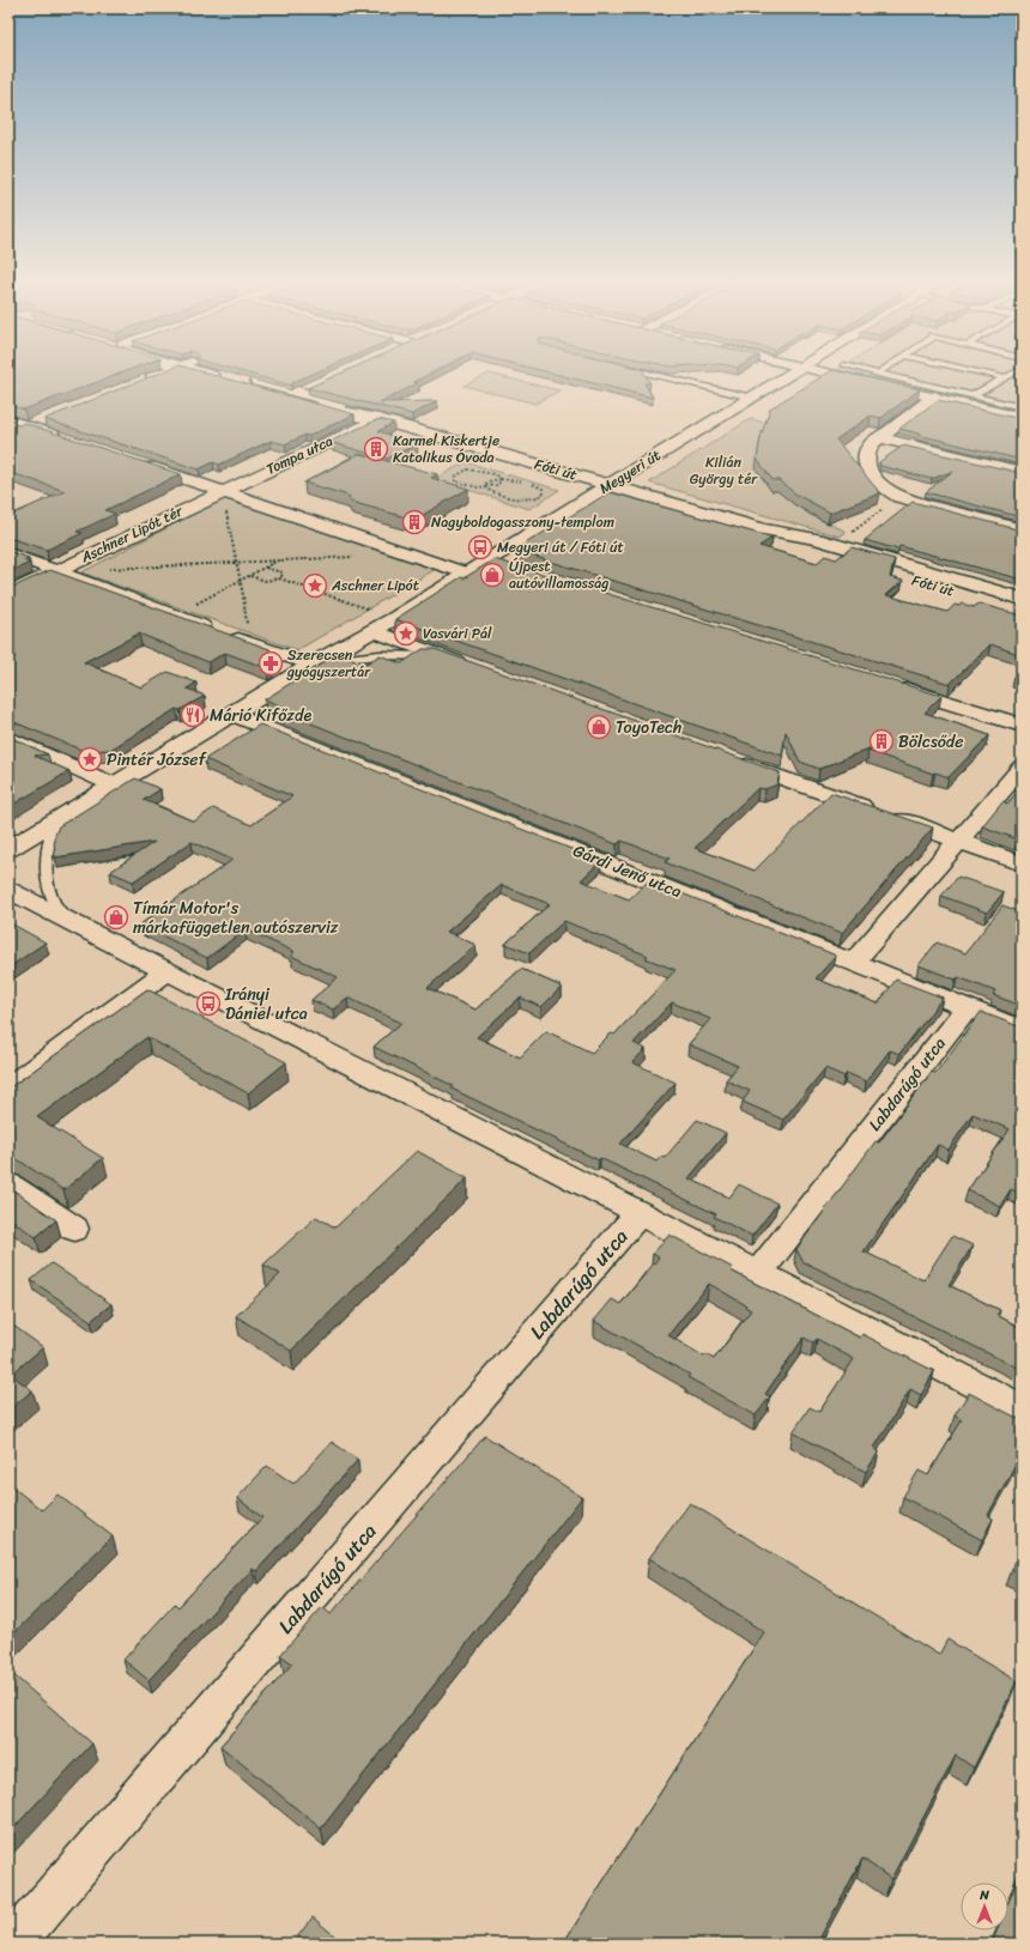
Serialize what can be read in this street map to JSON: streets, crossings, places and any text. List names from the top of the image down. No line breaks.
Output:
{"streets":{"street":["Tompa utca","Fóti út","Megyeri út","Aschner Lipót tér","Gárdi Jenő utca","Labdarúgó utca"]},"crossings":[["Tompa utca","Fóti út"],["Tompa utca","Aschner Lipót tér"],["Fóti út","Megyeri út"],["Megyeri út","Aschner Lipót tér"],["Megyeri út","Gárdi Jenő utca"],["Gárdi Jenő utca","Labdarúgó utca"]],"parks":["Kilián György tér"],"places":{"building":["Karmel Kiskertje Katolikus Óvoda","Nagyboldogasszony-templom","Bölcsőde"],"bus stop":["Megyeri út / Fóti út","Irányi Dániel utca"],"shop":["Újpest autóvillamosság","ToyoTech","Tímár Motor's márkafüggetlen autószerviz"],"place":["Aschner Lipót","Vasvári Pál","Pintér József"],"pharmacy":["Szerecsen gyógyszertár"],"restaurant":["Márió Kifőzde"]},"north":"top"}
